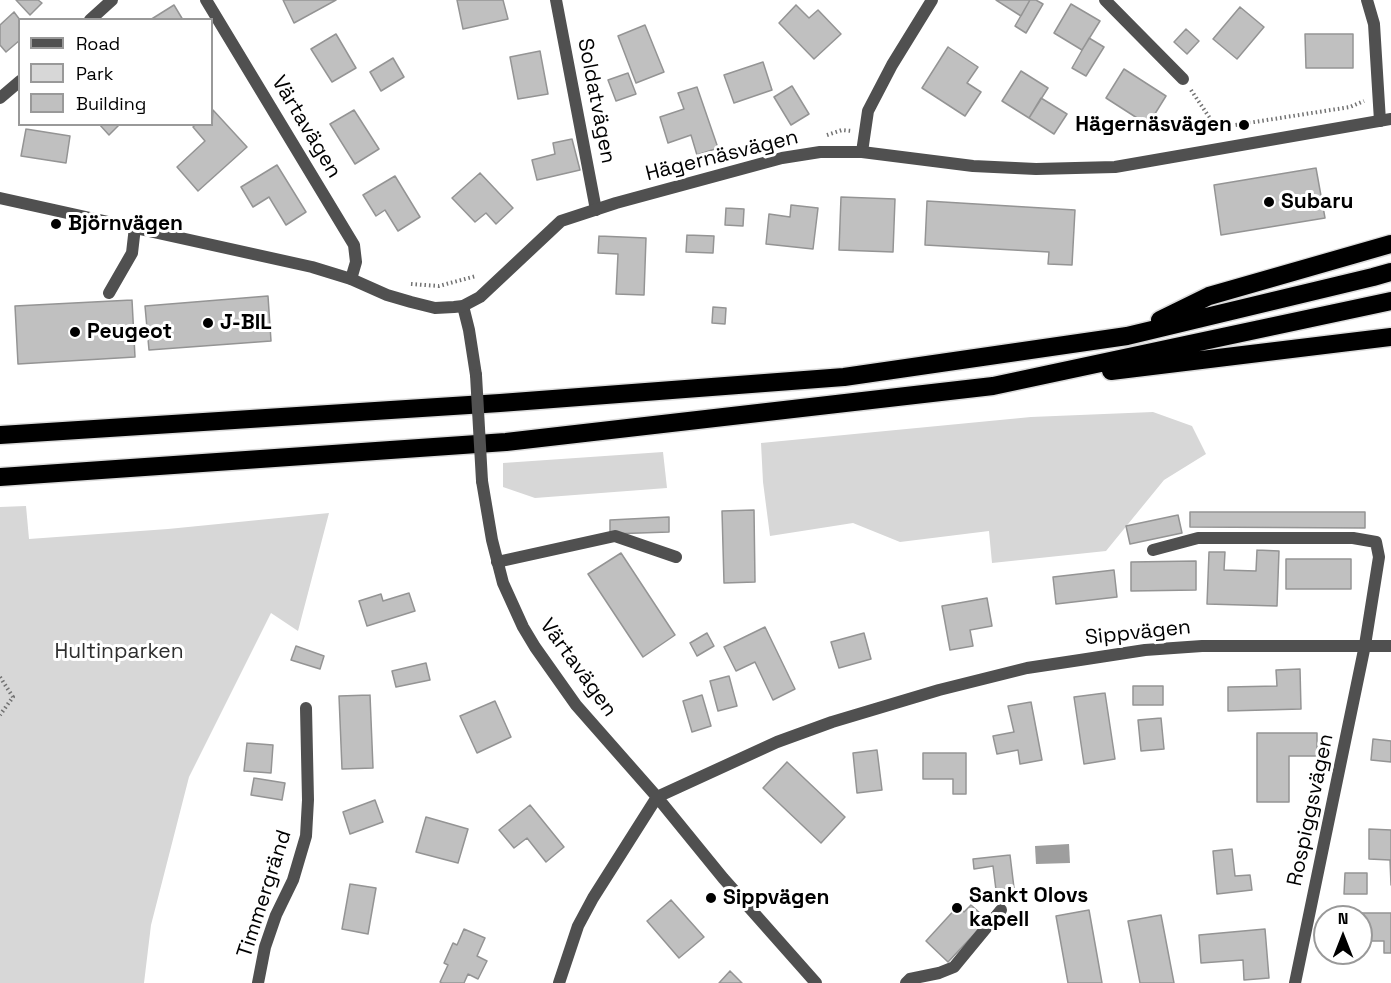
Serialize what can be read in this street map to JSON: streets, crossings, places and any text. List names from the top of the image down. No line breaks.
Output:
{"streets":{"street":["Soldatvägen","Värtavägen","Hägernäsvägen","Sippvägen","Rospiggsvägen","Timmergränd"]},"crossings":[["Soldatvägen","Hägernäsvägen"],["Värtavägen","Hägernäsvägen"],["Värtavägen","Sippvägen"],["Sippvägen","Rospiggsvägen"]],"parks":["Hultinparken"],"places":["Hägernäsvägen","Subaru","Björnvägen","J-BIL","Peugeot","Sippvägen","Sankt Olovs kapell"],"legend":["Road","Park","Building"],"north":"top"}
